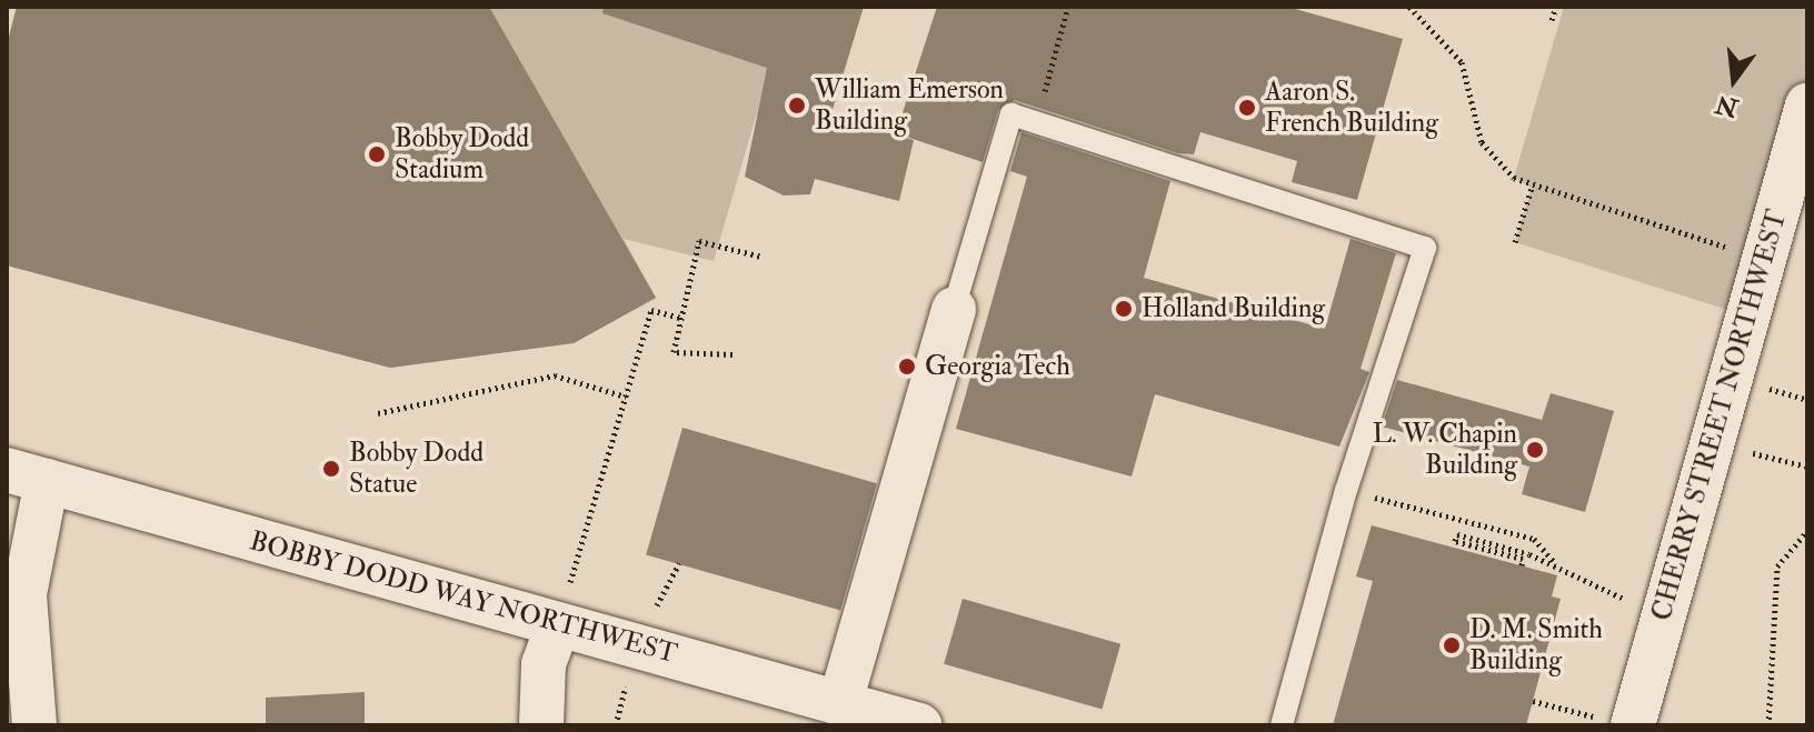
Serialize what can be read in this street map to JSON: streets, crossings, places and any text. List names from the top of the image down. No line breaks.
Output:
{"streets":{"street":["CHERRY STREET NORTHWEST","BOBBY DODD WAY NORTHWEST"]},"places":["William Emerson Building","Aaron S. French Building","Bobby Dodd Stadium","Holland Building","Georgia Tech","L. W. Chapin Building","Bobby Dodd Statue","D. M. Smith Building"],"north":"bottom"}
